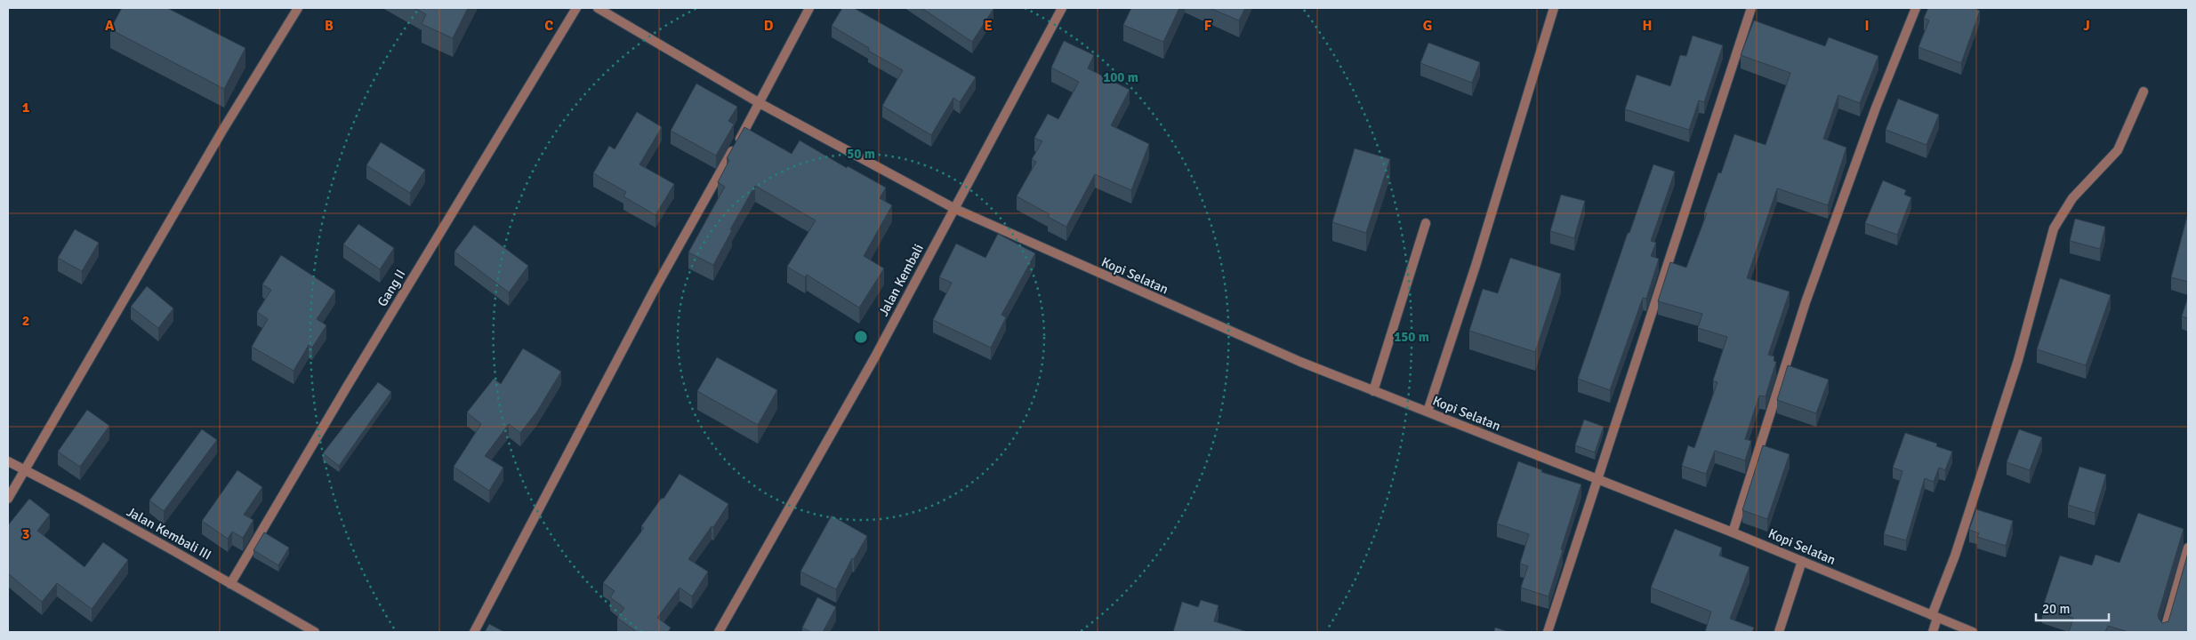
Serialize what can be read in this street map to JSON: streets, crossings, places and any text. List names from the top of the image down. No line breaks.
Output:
{"streets":{"street":["Kopi Selatan","Jalan Kembali","Gang II","Jalan Kembali III"]},"crossings":[["Kopi Selatan","Jalan Kembali"],["Gang II","Jalan Kembali III"]],"scale_bar":"20 m","grid":{"columns":["A","B","C","D","E","F","G","H","I","J"],"rows":["1","2","3"]},"rings":["100 m","50 m","150 m"]}
